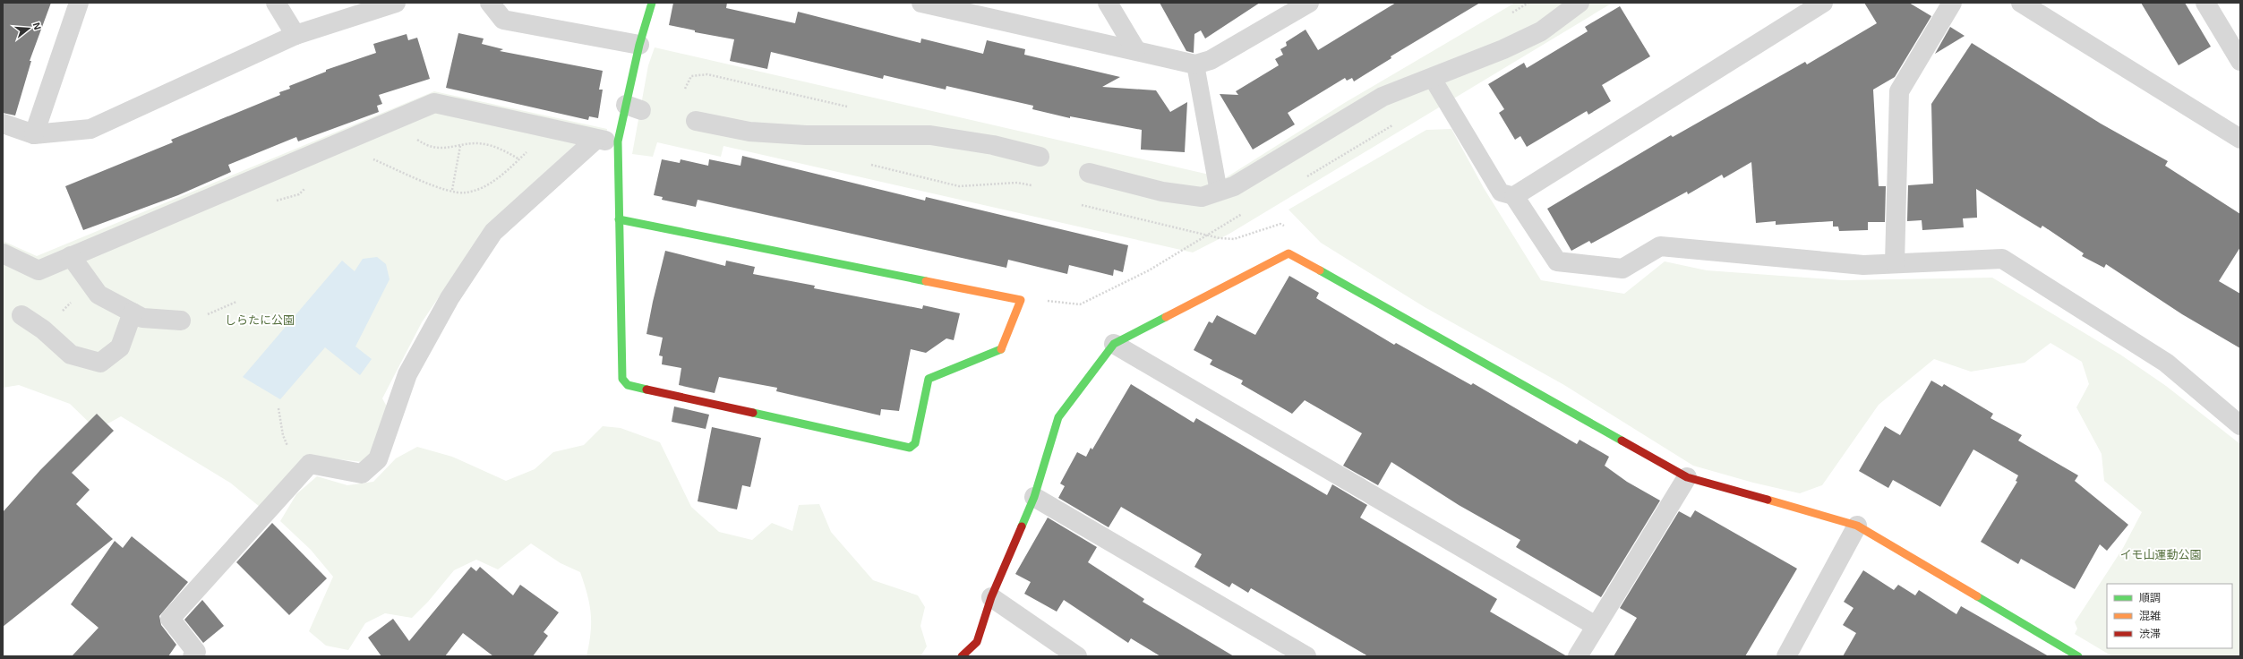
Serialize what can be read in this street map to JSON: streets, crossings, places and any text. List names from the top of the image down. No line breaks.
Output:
{"parks":["しらたに公園","イモ山運動公園"],"legend":["順調","混雑","渋滞"],"north":"right"}
